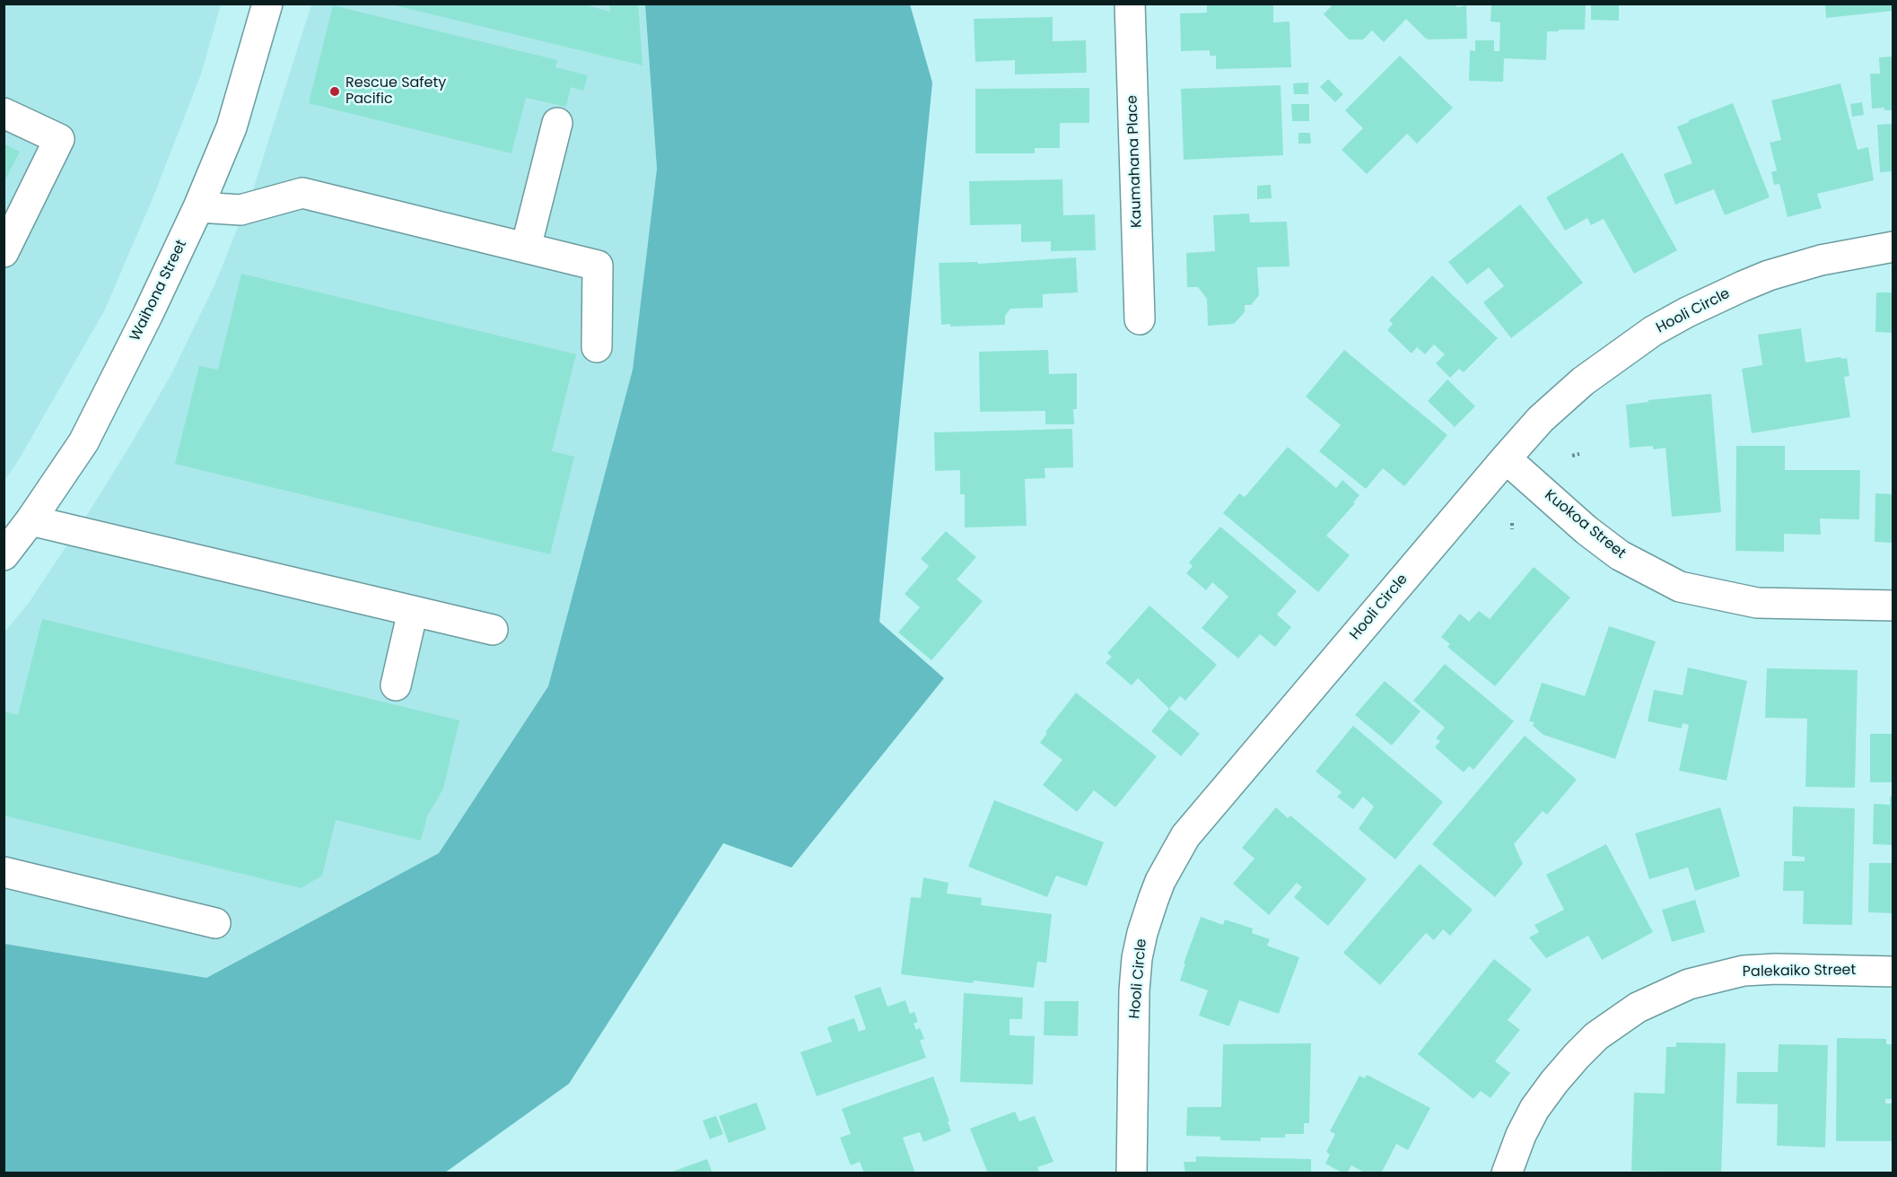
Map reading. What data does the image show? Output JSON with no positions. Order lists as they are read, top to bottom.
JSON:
{
  "streets": {
    "street": [
      "Kaumahana Place",
      "Waihona Street",
      "Hooli Circle",
      "Kuokoa Street",
      "Palekaiko Street"
    ]
  },
  "crossings": [
    ["Hooli Circle", "Kuokoa Street"]
  ],
  "places": ["Rescue Safety Pacific"]
}
